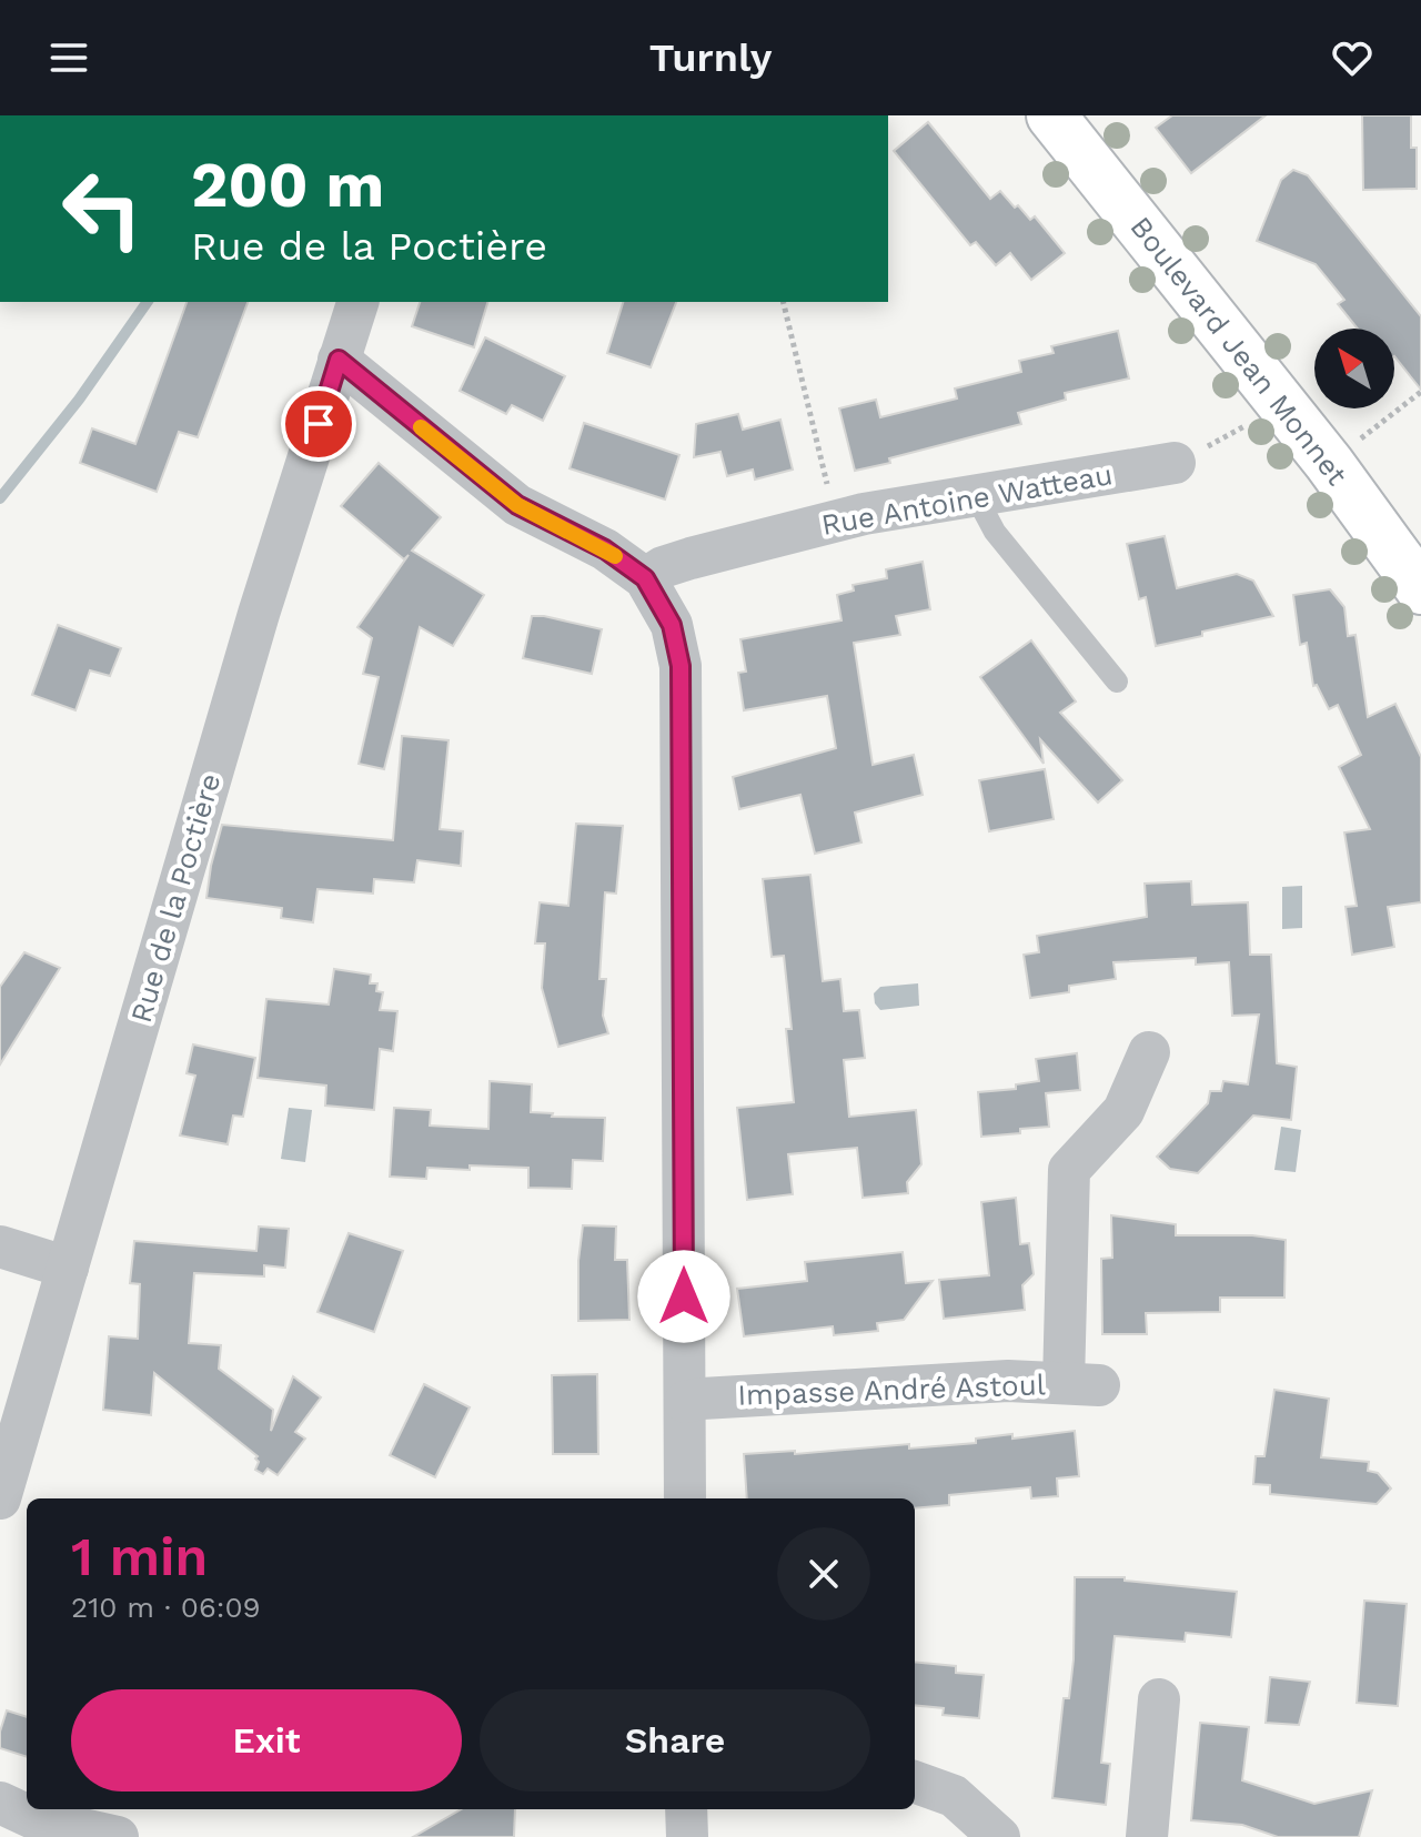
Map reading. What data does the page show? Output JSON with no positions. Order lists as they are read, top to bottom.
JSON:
{
  "streets": {
    "main road": ["Boulevard Jean Monnet"],
    "street": ["Rue Antoine Watteau", "Rue de la Poctière", "Impasse André Astoul"]
  },
  "north": "top left",
  "page": {
    "header": "Turnly",
    "turn": ["200 m", "Rue de la Poctière"],
    "heading": ["1 min", "210 m · 06:09"],
    "buttons": ["Exit", "Share"]
  }
}
